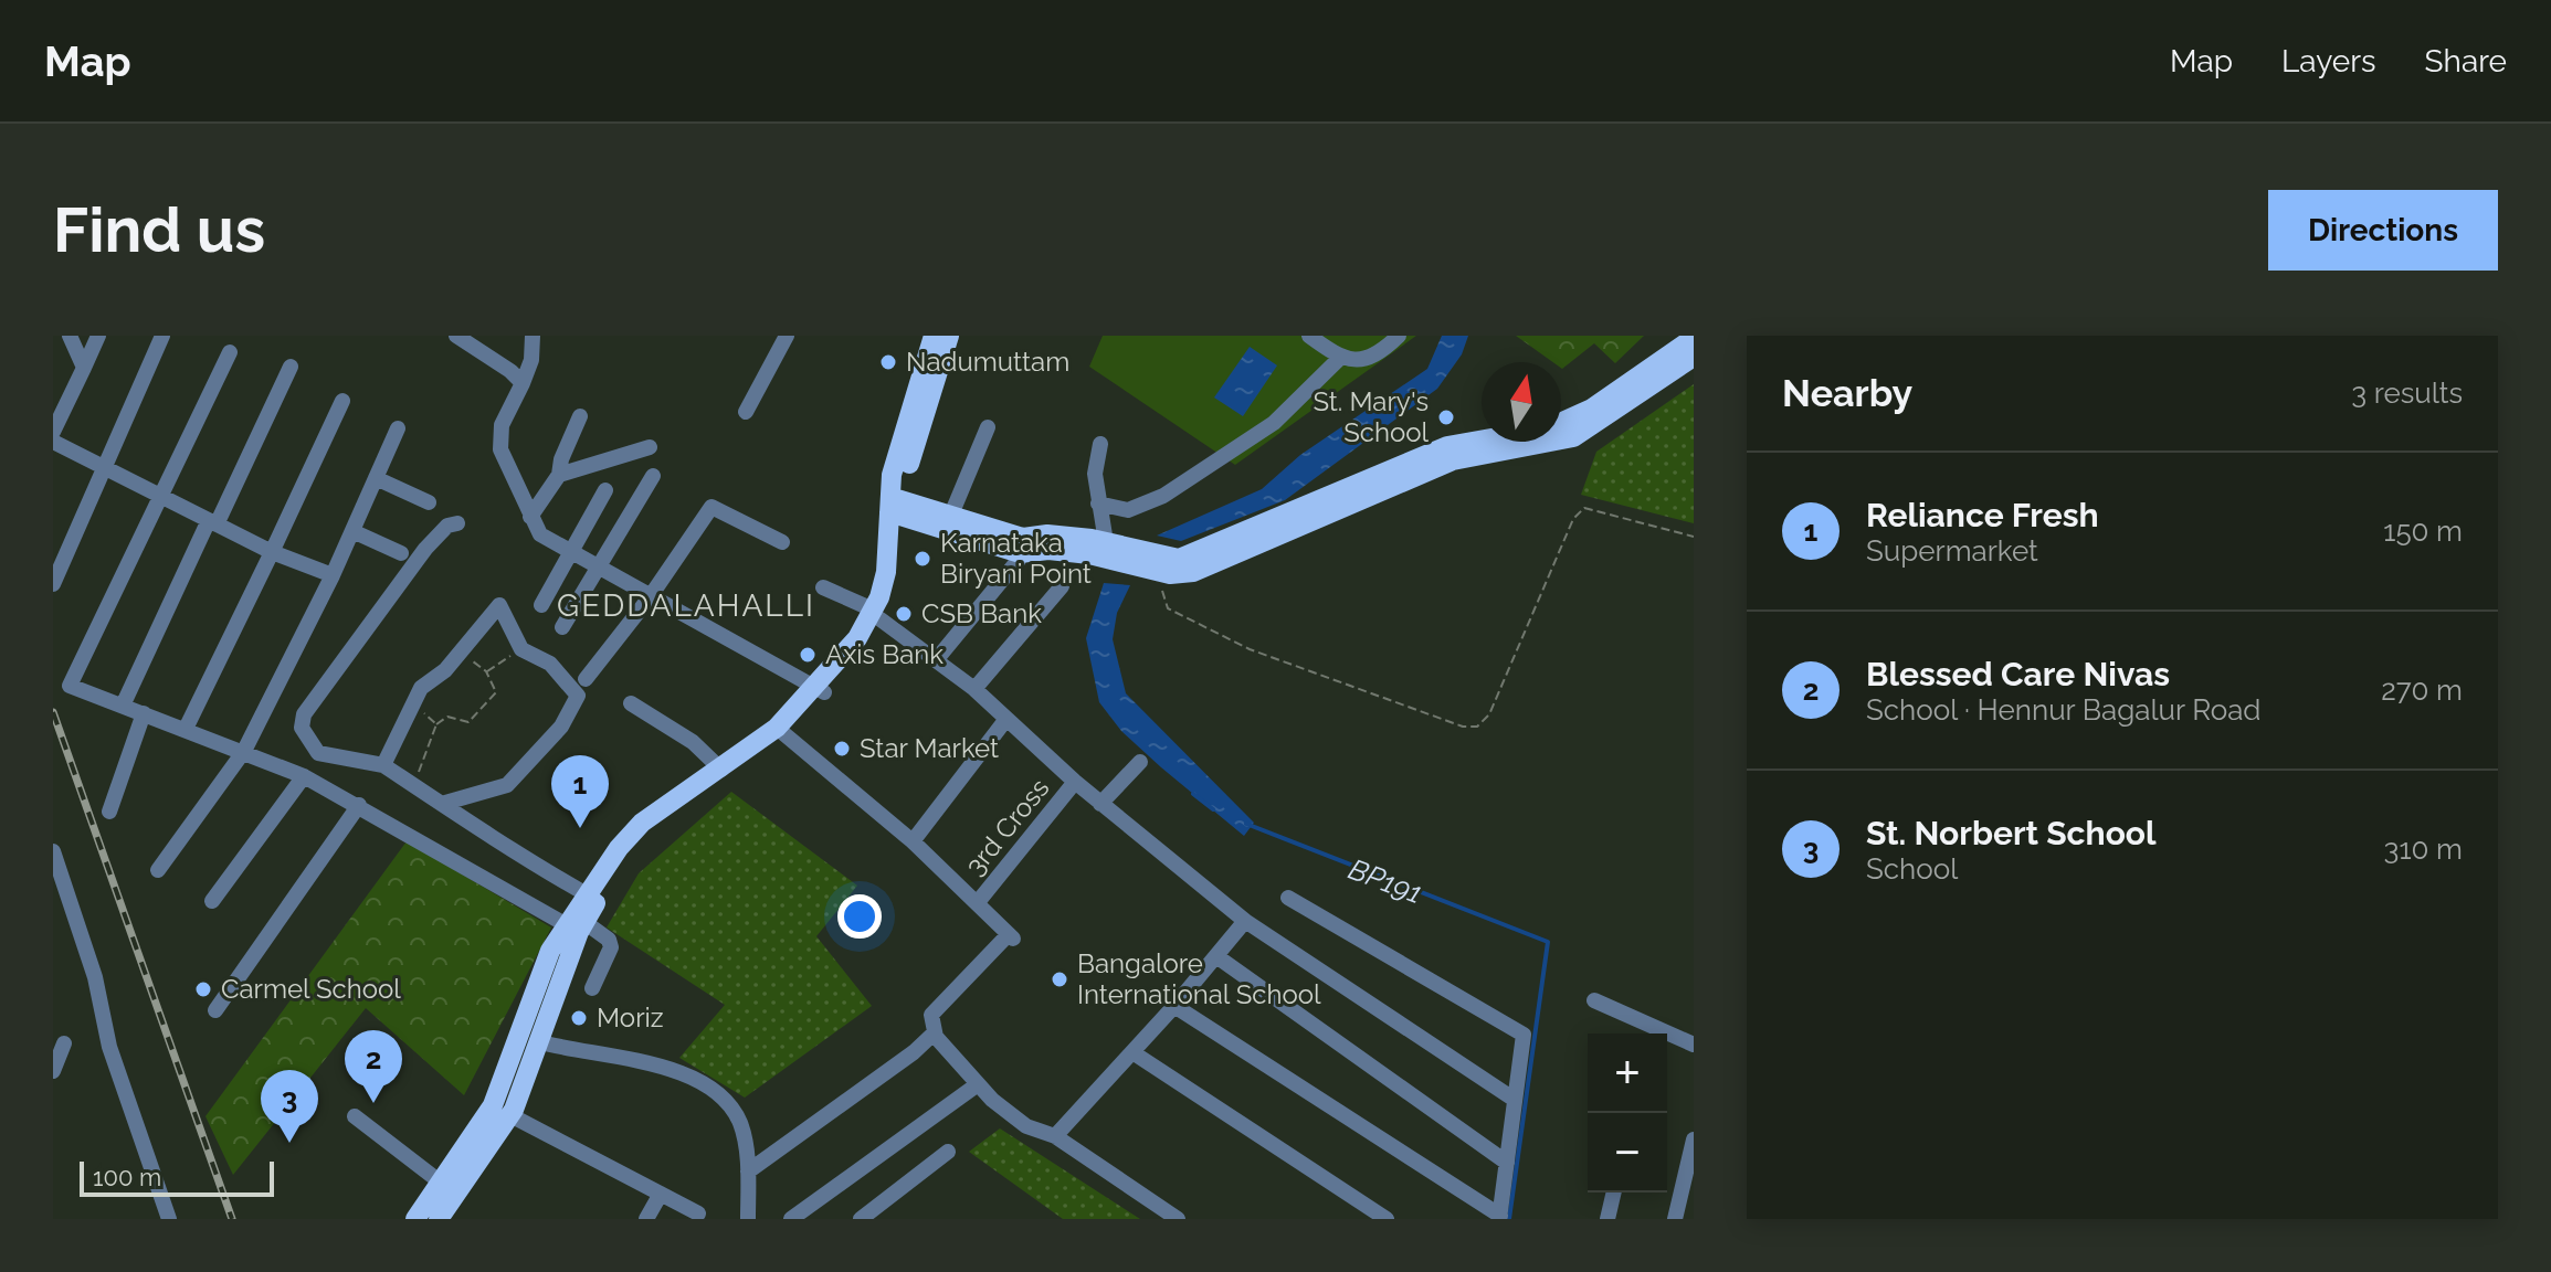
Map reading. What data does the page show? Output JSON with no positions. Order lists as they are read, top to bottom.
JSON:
{
  "streets": {
    "street": ["3rd Cross"]
  },
  "districts": ["GEDDALAHALLI"],
  "water": ["BP191"],
  "places": [
    "Nadumuttam",
    "St. Mary's School",
    "Karnataka Biryani Point",
    "CSB Bank",
    "Axis Bank",
    "Star Market",
    "Bangalore International School",
    "Carmel School",
    "Moriz"
  ],
  "scale_bar": "100 m",
  "north": "top",
  "page": {
    "header": "Map",
    "nav": ["Map", "Layers", "Share"],
    "buttons": "Directions",
    "title": "Find us",
    "heading": ["Nearby", "3 results"],
    "list": [
      {
        "mark": "1",
        "name": "Reliance Fresh",
        "note": "Supermarket",
        "value": "150 m"
      },
      {
        "mark": "2",
        "name": "Blessed Care Nivas",
        "note": "School · Hennur Bagalur Road",
        "value": "270 m"
      },
      {
        "mark": "3",
        "name": "St. Norbert School",
        "note": "School",
        "value": "310 m"
      }
    ],
    "pins": ["1", "2", "3"],
    "map_buttons": ["+", "−"],
    "scale": "100 m"
  }
}
